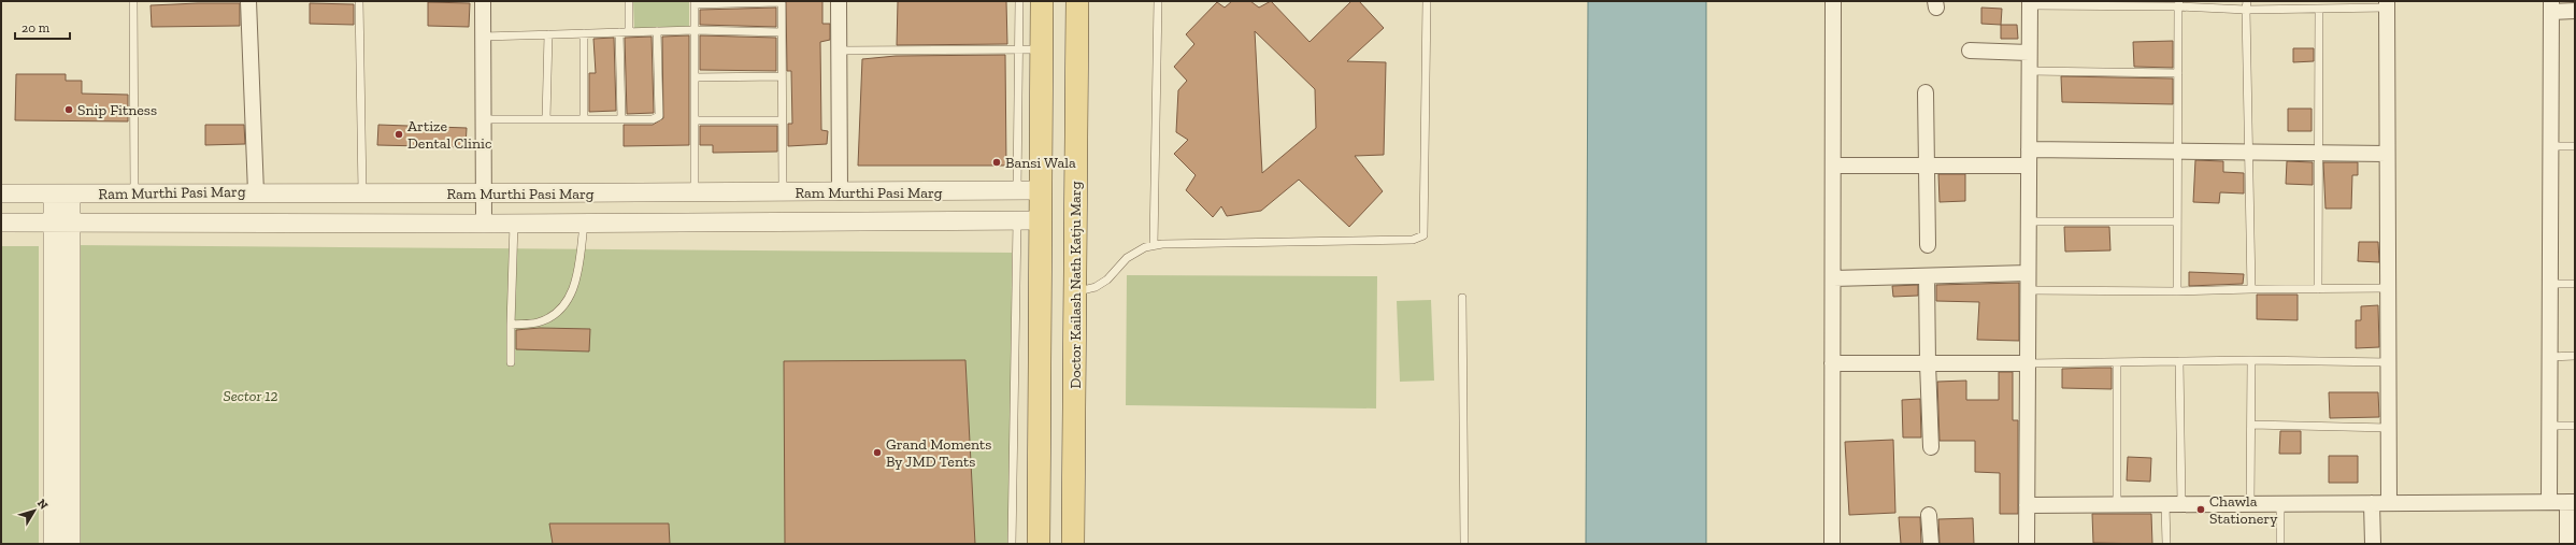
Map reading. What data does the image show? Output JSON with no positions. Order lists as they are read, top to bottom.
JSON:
{
  "streets": {
    "main road": ["Doctor Kailash Nath Katju Marg"],
    "street": ["Ram Murthi Pasi Marg"]
  },
  "parks": ["Sector 12"],
  "places": [
    "Snip Fitness",
    "Artize Dental Clinic",
    "Bansi Wala",
    "Grand Moments By JMD Tents",
    "Chawla Stationery"
  ],
  "scale_bar": "20 m",
  "north": "top right"
}
